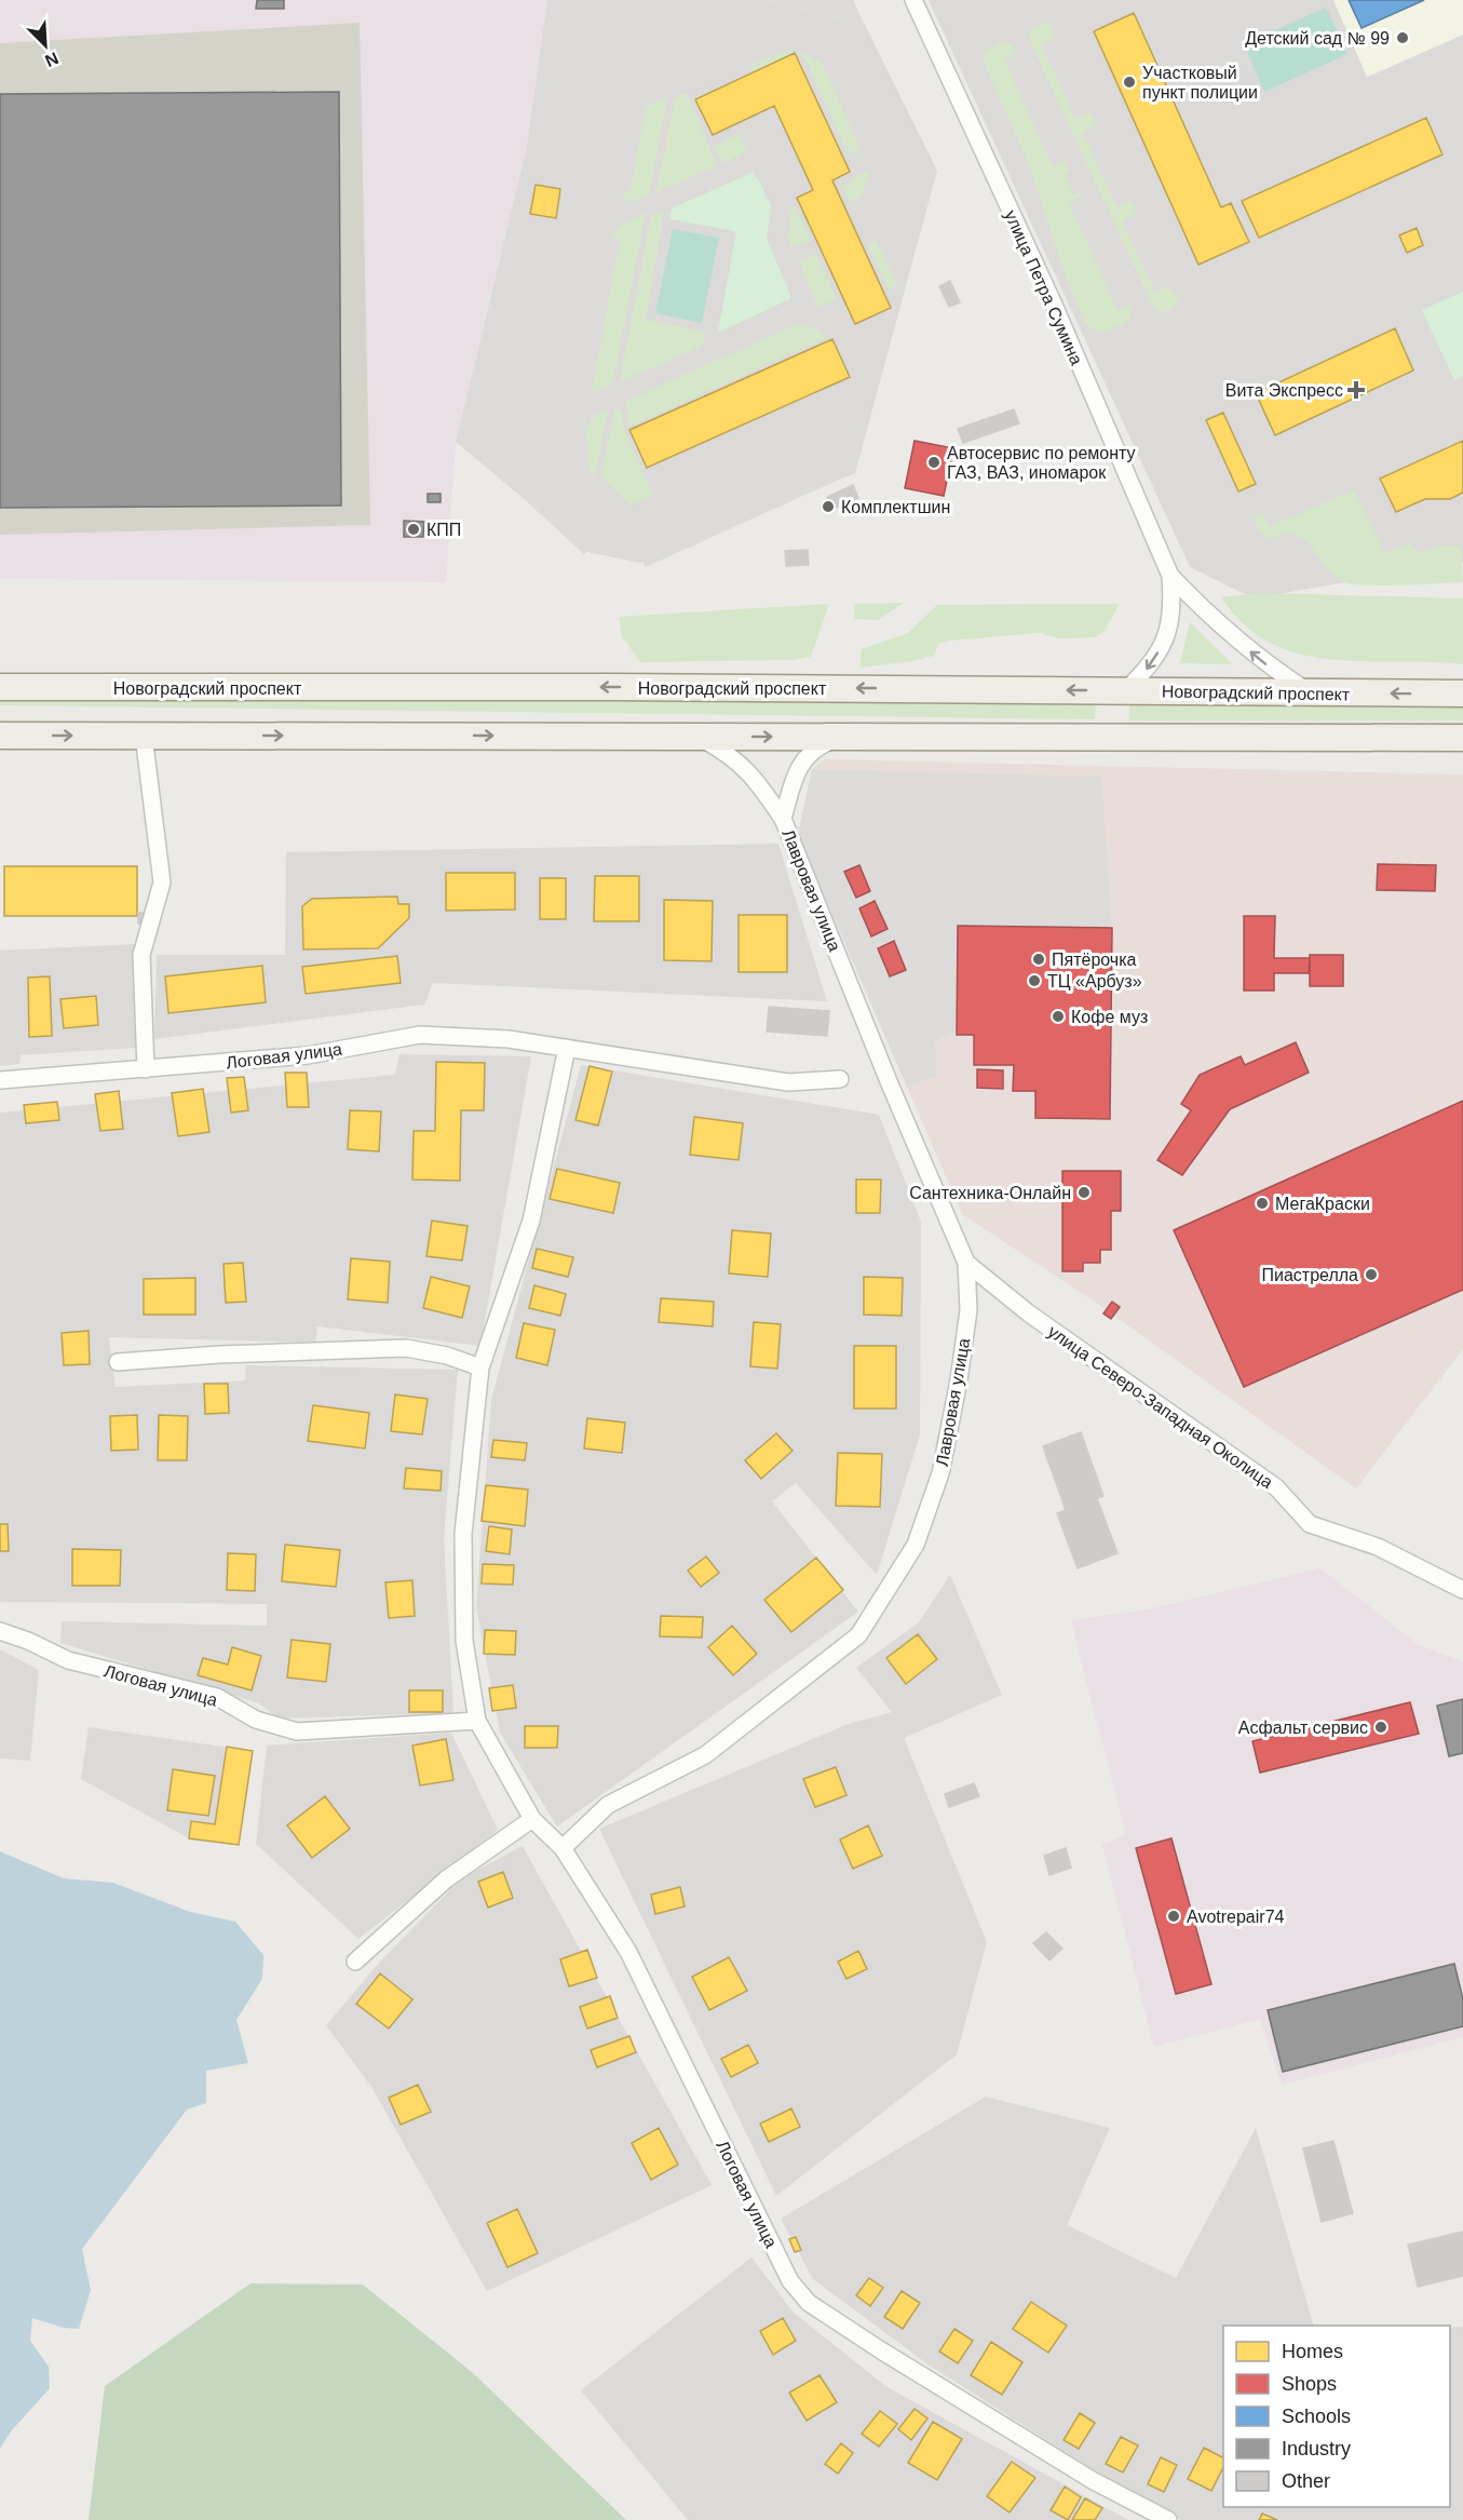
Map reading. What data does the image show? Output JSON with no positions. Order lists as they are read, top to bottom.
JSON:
{
  "streets": {
    "main road": ["Новоградский проспект"],
    "street": [
      "улица Петра Сумина",
      "Лавровая улица",
      "Логовая улица",
      "улица Северо-Западная Околица"
    ]
  },
  "crossings": [
    ["Лавровая улица", "Логовая улица"],
    ["Лавровая улица", "улица Северо-Западная Околица"]
  ],
  "places": {
    "other": [
      "Детский сад № 99",
      "Участковый пункт полиции",
      "Автосервис по ремонту ГАЗ, ВАЗ, иномарок",
      "Комплектшин",
      "КПП",
      "Пятёрочка",
      "ТЦ «Арбуз»",
      "Кофе муз",
      "Сантехника-Онлайн",
      "МегаКраски",
      "Пиастрелла",
      "Асфальт сервис",
      "Avotrepair74"
    ],
    "health": ["Вита Экспресс"]
  },
  "legend": [
    "Homes",
    "Shops",
    "Schools",
    "Industry",
    "Other"
  ],
  "north": "bottom right"
}
